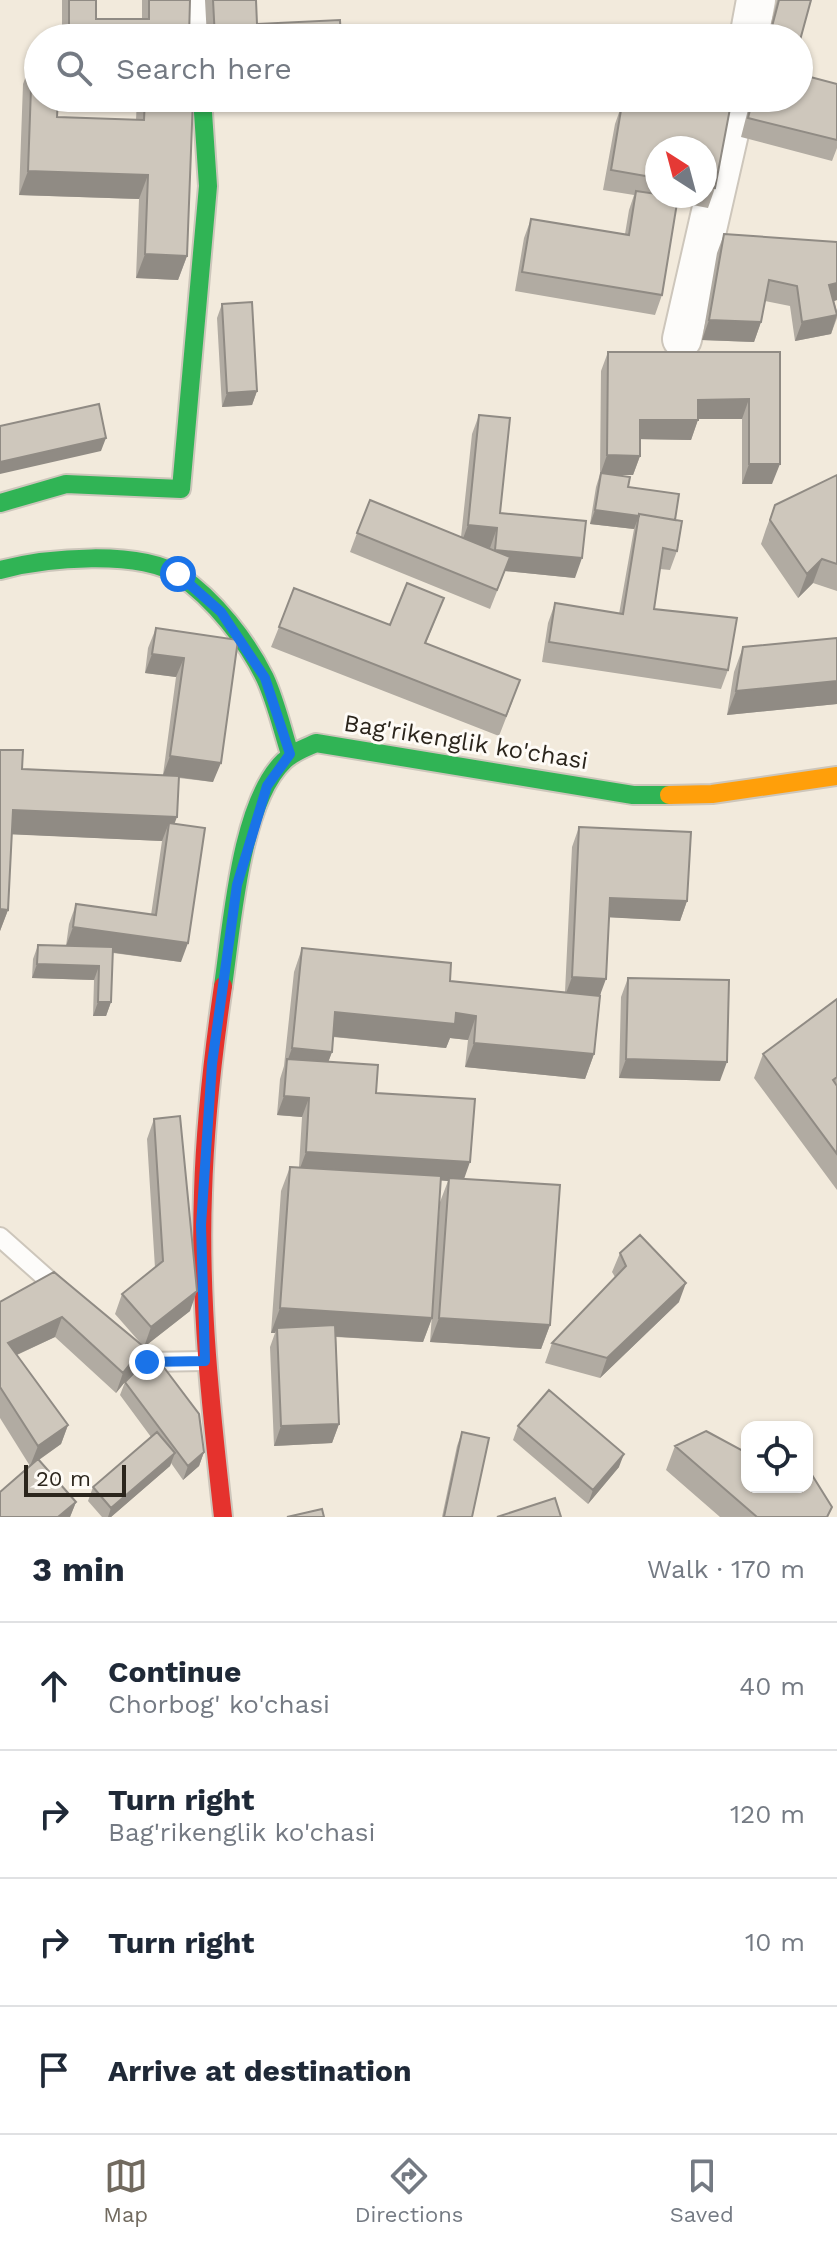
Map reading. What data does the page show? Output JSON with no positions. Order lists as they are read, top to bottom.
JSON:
{
  "streets": {
    "main road": ["Bag'rikenglik ko'chasi"]
  },
  "scale_bar": "20 m",
  "north": "top left",
  "page": {
    "search": "Search here",
    "scale": "20 m",
    "heading": ["3 min", "Walk · 170 m"],
    "list": [
      ["Continue", "Chorbog' ko'chasi", "40 m"],
      ["Turn right", "Bag'rikenglik ko'chasi", "120 m"],
      ["Turn right", "10 m"],
      "Arrive at destination"
    ],
    "nav": ["Map", "Directions", "Saved"]
  }
}
